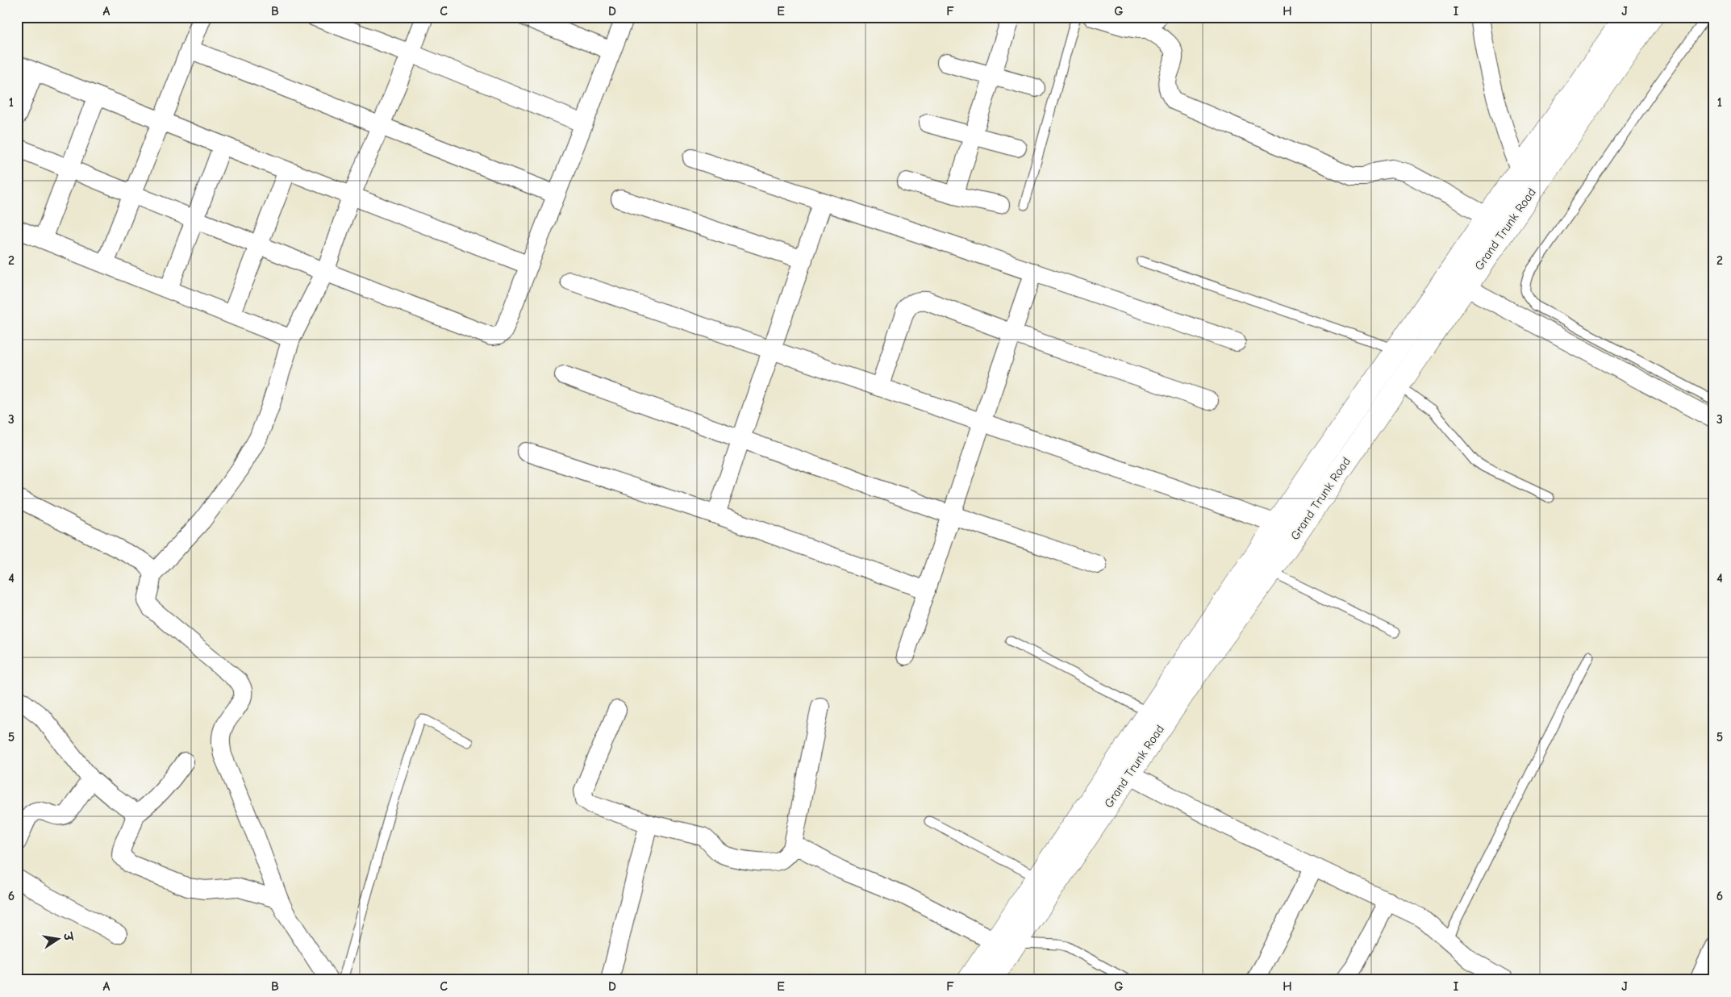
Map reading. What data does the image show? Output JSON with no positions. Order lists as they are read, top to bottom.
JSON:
{
  "streets": {
    "highway": ["Grand Trunk Road"]
  },
  "north": "right",
  "grid": {
    "columns": [
      "A",
      "B",
      "C",
      "D",
      "E",
      "F",
      "G",
      "H",
      "I",
      "J"
    ],
    "rows": [
      "1",
      "2",
      "3",
      "4",
      "5",
      "6"
    ]
  }
}
